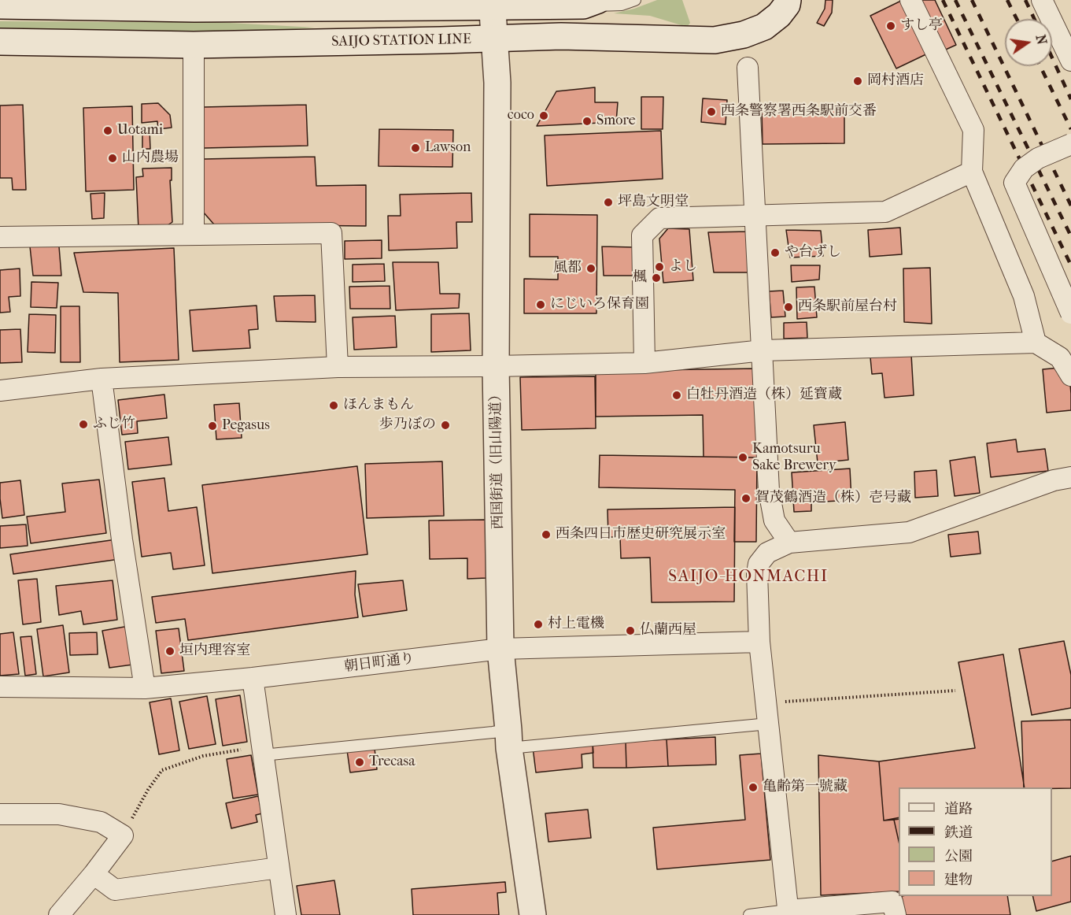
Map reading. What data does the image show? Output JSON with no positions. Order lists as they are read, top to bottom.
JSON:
{
  "streets": {
    "main road": ["SAIJO STATION LINE", "西国街道（旧山陽道）"],
    "street": ["朝日町通り"]
  },
  "crossings": [
    ["SAIJO STATION LINE", "西国街道（旧山陽道）"],
    ["西国街道（旧山陽道）", "朝日町通り"]
  ],
  "districts": ["SAIJO-HONMACHI"],
  "places": [
    "すし亭",
    "岡村酒店",
    "西条警察署西条駅前交番",
    "coco",
    "Smore",
    "Uotami",
    "Lawson",
    "山内農場",
    "坪島文明堂",
    "や台ずし",
    "よし",
    "風都",
    "楓",
    "にじいろ保育園",
    "西条駅前屋台村",
    "白牡丹酒造（株）延寳蔵",
    "ほんまもん",
    "ふじ竹",
    "歩乃ぼの",
    "Pegasus",
    "Kamotsuru Sake Brewery",
    "賀茂鶴酒造（株）壱号藏",
    "西条四日市歴史研究展示室",
    "村上電機",
    "仏蘭西屋",
    "垣内理容室",
    "Trecasa",
    "亀齢第一號藏"
  ],
  "legend": [
    "道路",
    "鉄道",
    "公園",
    "建物"
  ],
  "north": "right"
}
